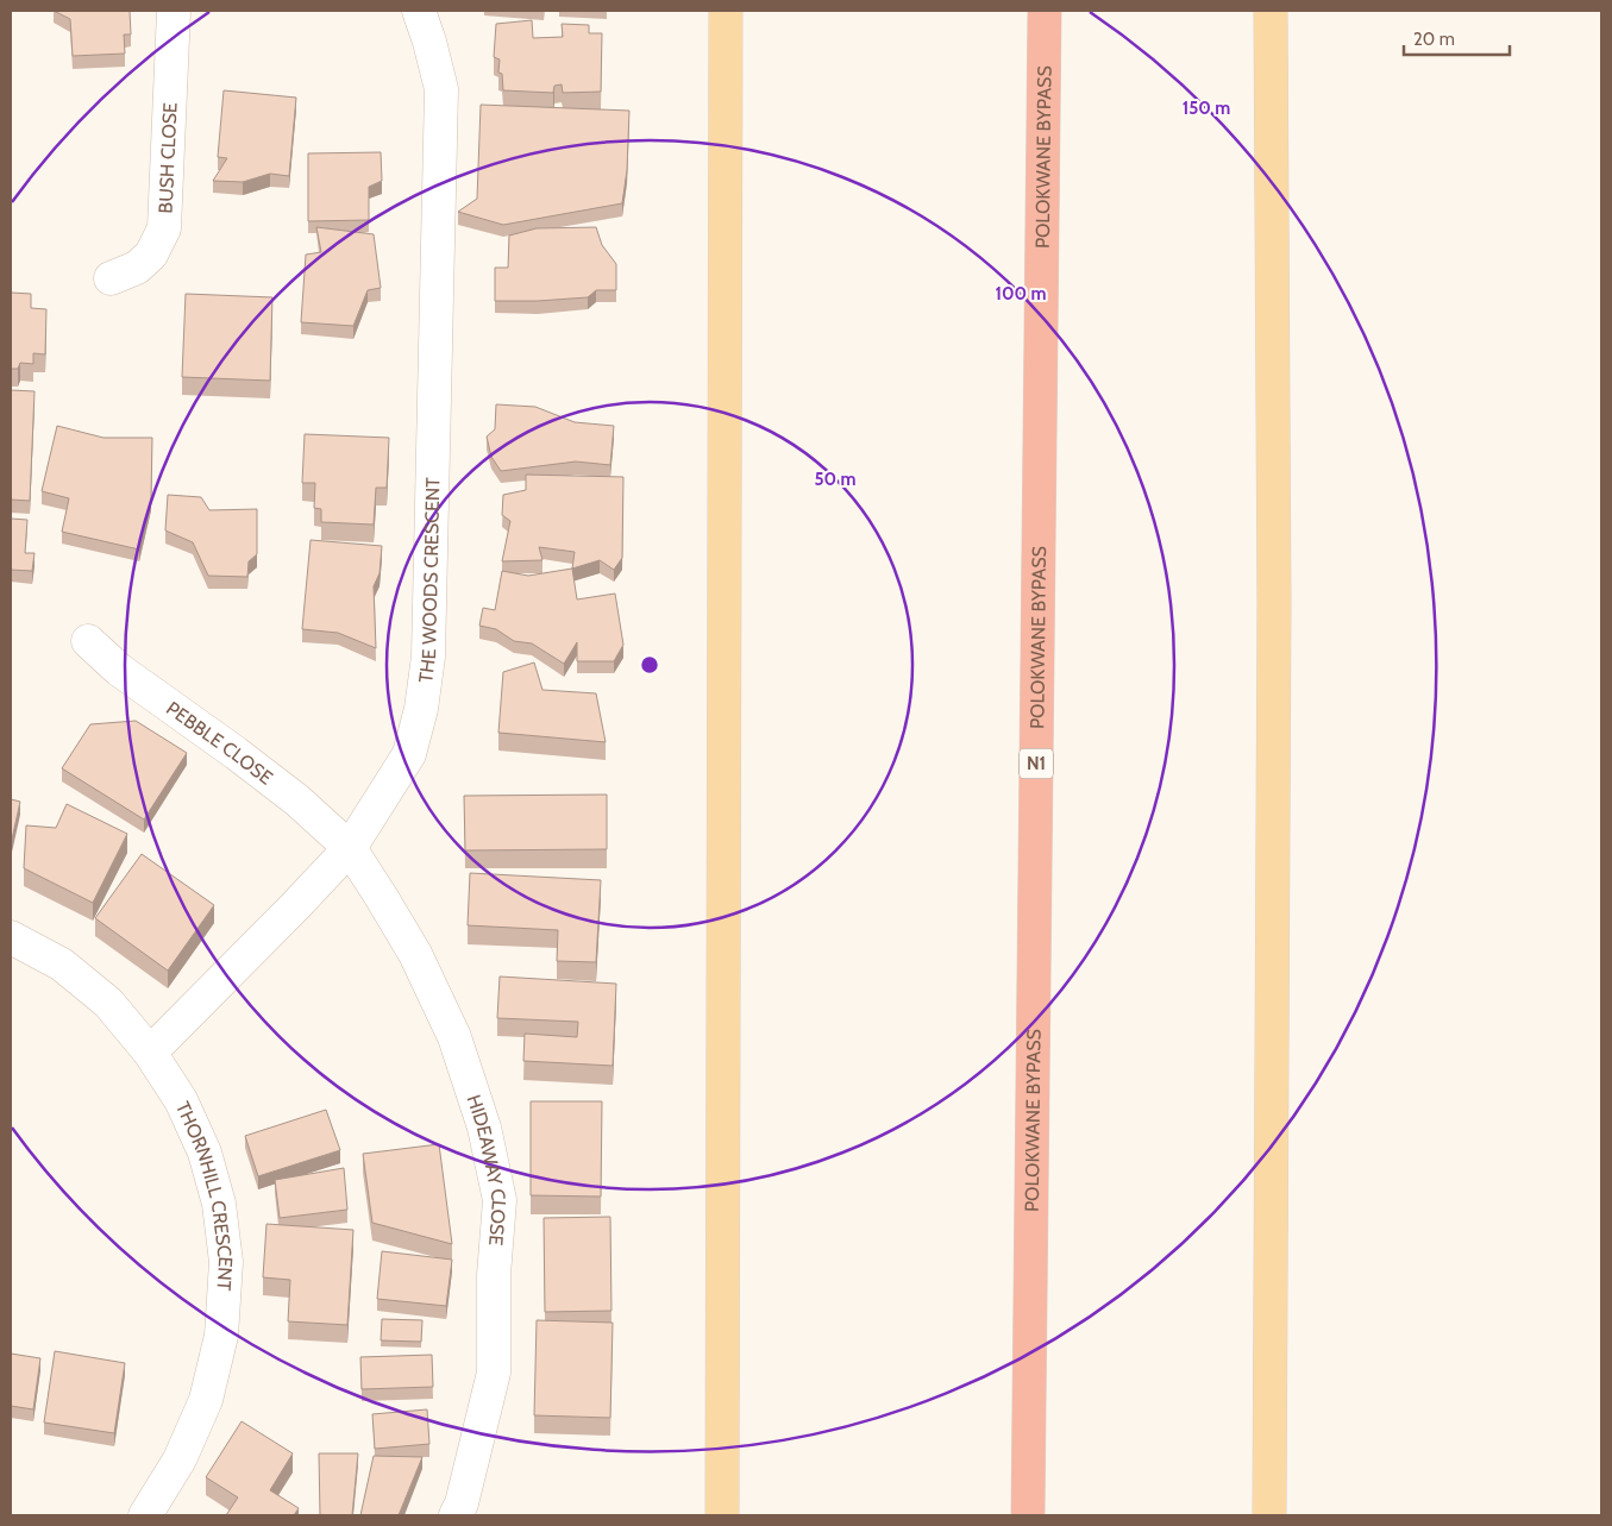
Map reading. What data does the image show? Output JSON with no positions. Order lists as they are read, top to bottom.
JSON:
{
  "streets": {
    "highway": ["POLOKWANE BYPASS", "N1"],
    "street": [
      "BUSH CLOSE",
      "THE WOODS CRESCENT",
      "PEBBLE CLOSE",
      "HIDEAWAY CLOSE",
      "THORNHILL CRESCENT"
    ]
  },
  "crossings": [
    ["THE WOODS CRESCENT", "PEBBLE CLOSE"],
    ["THE WOODS CRESCENT", "HIDEAWAY CLOSE"],
    ["THE WOODS CRESCENT", "THORNHILL CRESCENT"],
    ["PEBBLE CLOSE", "HIDEAWAY CLOSE"]
  ],
  "scale_bar": "20 m",
  "rings": ["150 m", "100 m", "50 m"]
}
